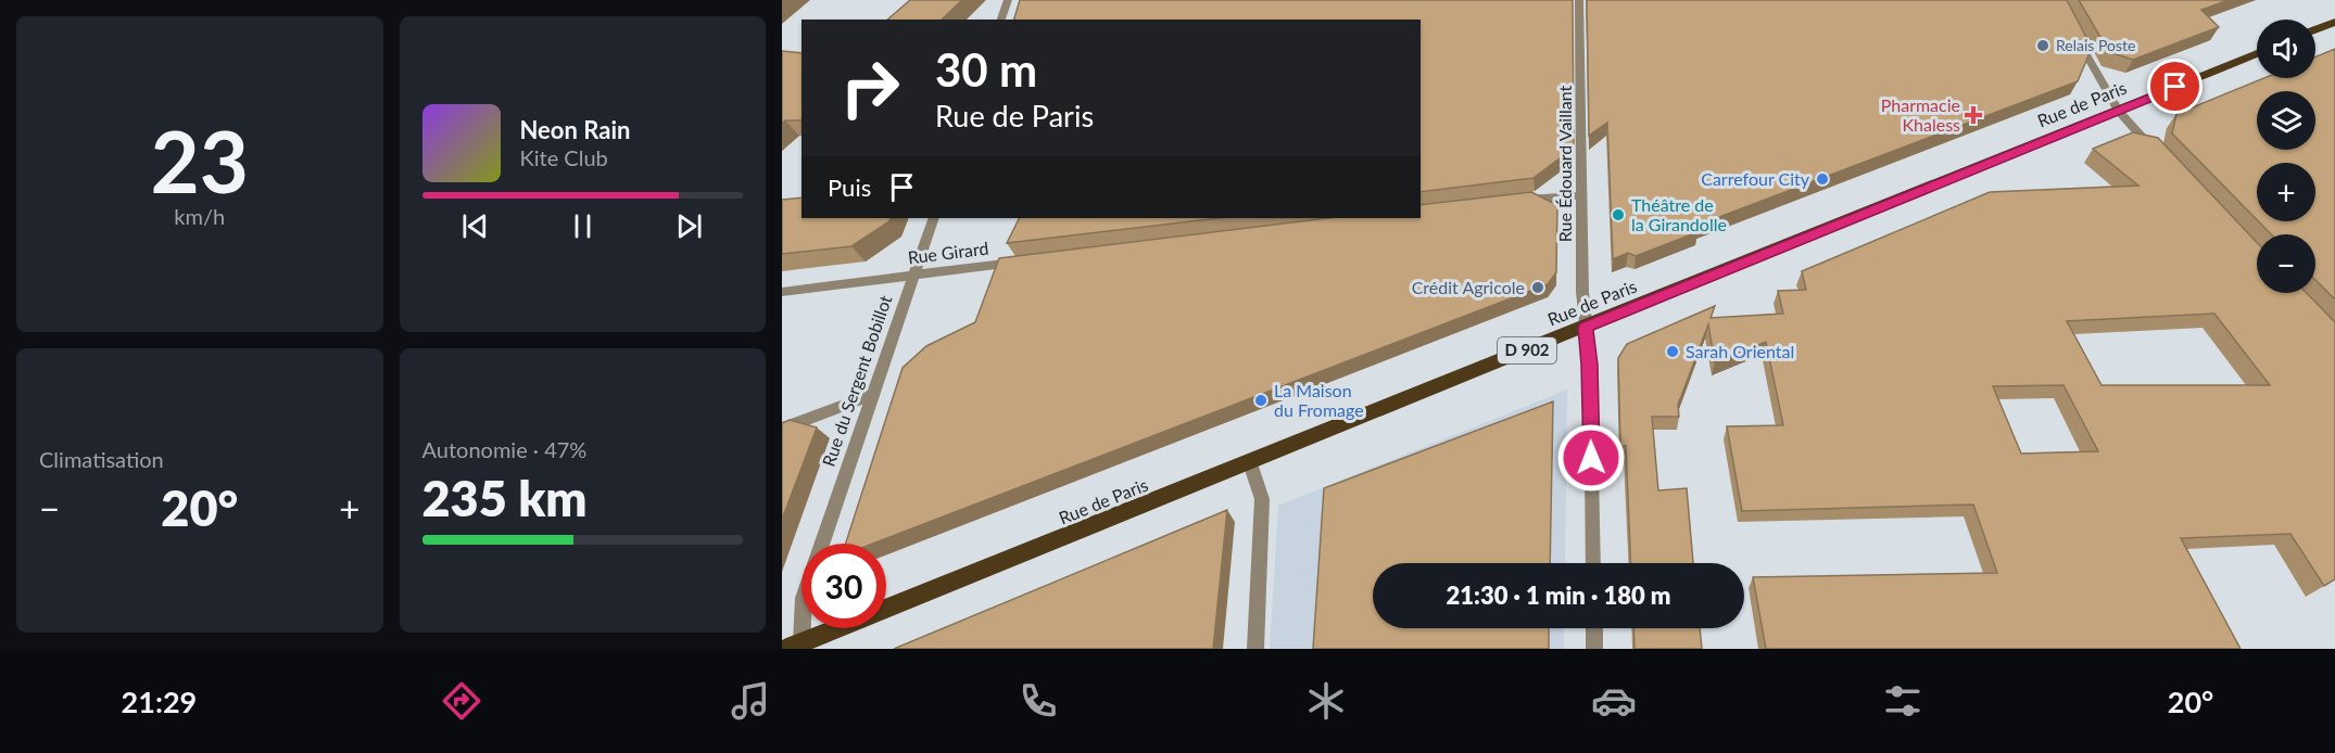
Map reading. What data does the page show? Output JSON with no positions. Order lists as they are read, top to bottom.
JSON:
{
  "streets": {
    "main road": ["Rue de Paris", "D 902"],
    "street": ["Rue Édouard Vaillant", "Rue Girard", "Rue du Sergent Bobillot"]
  },
  "crossings": [
    ["Rue de Paris", "Rue Édouard Vaillant"],
    ["Rue de Paris", "Rue du Sergent Bobillot"],
    ["Rue Girard", "Rue du Sergent Bobillot"]
  ],
  "places": {
    "other": [
      "Relais Poste",
      "Carrefour City",
      "Théâtre de la Girandolle",
      "Crédit Agricole",
      "Sarah Oriental",
      "La Maison du Fromage"
    ],
    "health": ["Pharmacie Khaless"]
  },
  "page": {
    "tile": [
      ["23", "km/h"],
      "Climatisation",
      ["Autonomie · 47%", "235 km"]
    ],
    "map_buttons": ["+", "−"],
    "turn": ["30 m", "Rue de Paris"],
    "song": ["Neon Rain", "Kite Club"],
    "then": "Puis",
    "heat": ["−", "20°", "+"],
    "limit": "30",
    "trip": "21:30 · 1 min · 180 m",
    "tabs": ["21:29", "20°"]
  }
}
